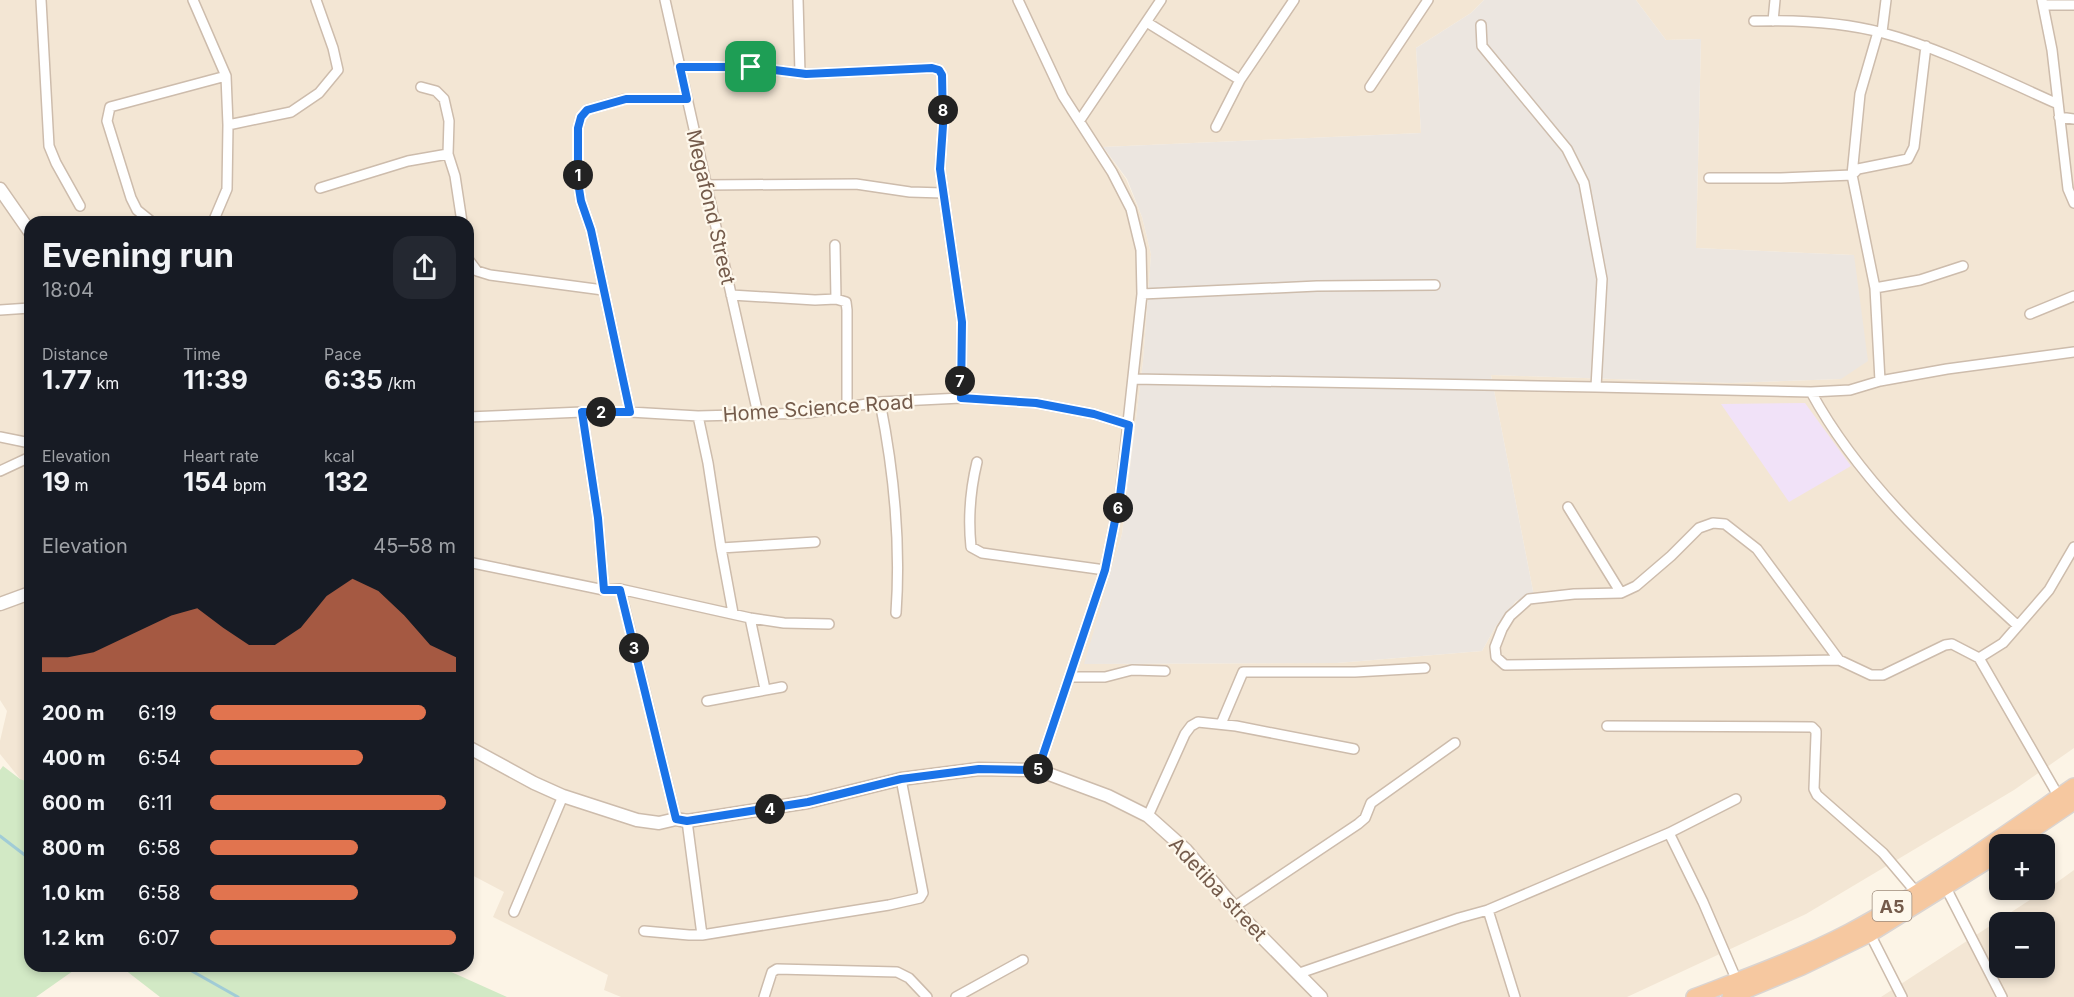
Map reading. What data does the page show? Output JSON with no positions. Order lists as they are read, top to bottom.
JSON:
{
  "streets": {
    "highway": ["A5"],
    "street": ["Megafond Street", "Home Science Road", "Adetiba street"]
  },
  "crossings": [
    ["Megafond Street", "Home Science Road"]
  ],
  "page": {
    "pins": [
      "8",
      "1",
      "7",
      "2",
      "6",
      "3",
      "5",
      "4"
    ],
    "heading": ["Evening run", "18:04"],
    "stats": [
      ["Distance", "1.77 km"],
      ["Time", "11:39"],
      ["Pace", "6:35 /km"],
      ["Elevation", "19 m"],
      ["Heart rate", "154 bpm"],
      ["kcal", "132"]
    ],
    "chart": ["Elevation", "45–58 m"],
    "list": [
      {
        "name": "200 m",
        "note": "6:19"
      },
      {
        "name": "400 m",
        "note": "6:54"
      },
      {
        "name": "600 m",
        "note": "6:11"
      },
      {
        "name": "800 m",
        "note": "6:58"
      },
      {
        "name": "1.0 km",
        "note": "6:58"
      },
      {
        "name": "1.2 km",
        "note": "6:07"
      }
    ],
    "map_buttons": ["+", "−"]
  }
}
